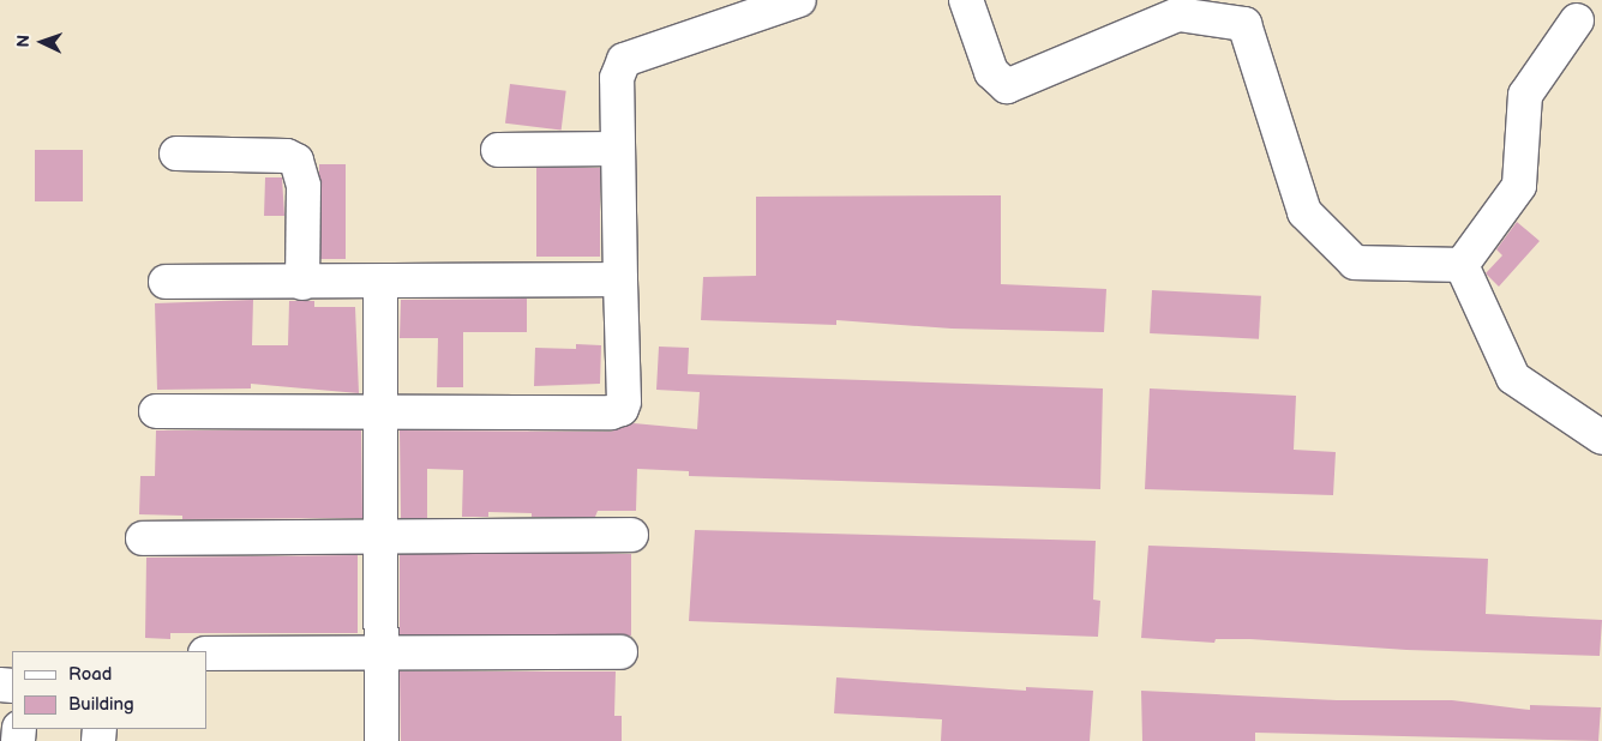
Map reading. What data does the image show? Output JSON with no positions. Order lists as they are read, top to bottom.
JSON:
{
  "legend": ["Road", "Building"],
  "north": "left"
}
